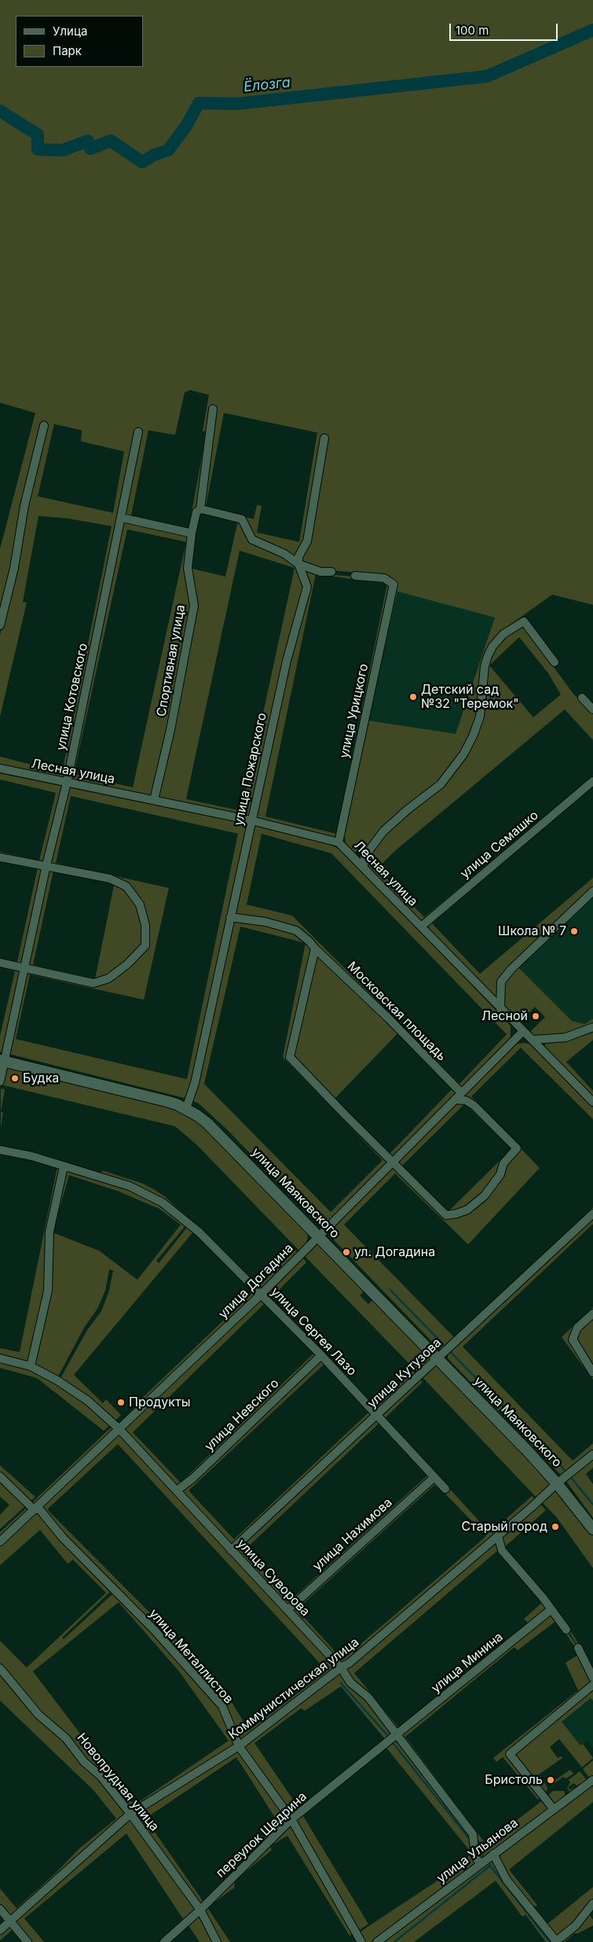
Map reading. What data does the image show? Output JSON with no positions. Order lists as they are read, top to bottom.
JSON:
{
  "streets": {
    "main road": ["улица Маяковского"],
    "street": [
      "Спортивная улица",
      "улица Котовского",
      "улица Урицкого",
      "улица Пожарского",
      "Лесная улица",
      "улица Семашко",
      "Московская площадь",
      "улица Догадина",
      "улица Сергея Лазо",
      "улица Кутузова",
      "улица Невского",
      "улица Нахимова",
      "улица Суворова",
      "улица Металлистов",
      "улица Минина",
      "Коммунистическая улица",
      "Новопрудная улица",
      "переулок Щедрина",
      "улица Ульянова"
    ]
  },
  "crossings": [
    ["Спортивная улица", "Лесная улица"],
    ["улица Котовского", "Лесная улица"],
    ["улица Котовского", "улица Маяковского"],
    ["улица Урицкого", "Лесная улица"],
    ["улица Пожарского", "Лесная улица"],
    ["улица Пожарского", "Московская площадь"],
    ["улица Пожарского", "улица Маяковского"],
    ["Лесная улица", "улица Семашко"],
    ["Лесная улица", "улица Догадина"],
    ["Московская площадь", "улица Догадина"],
    ["улица Маяковского", "улица Догадина"],
    ["улица Маяковского", "улица Кутузова"],
    ["улица Маяковского", "Коммунистическая улица"],
    ["улица Догадина", "улица Сергея Лазо"],
    ["улица Догадина", "улица Суворова"],
    ["улица Догадина", "улица Металлистов"],
    ["улица Сергея Лазо", "улица Кутузова"],
    ["улица Сергея Лазо", "улица Невского"],
    ["улица Сергея Лазо", "улица Нахимова"],
    ["улица Кутузова", "улица Суворова"],
    ["улица Невского", "улица Суворова"],
    ["улица Нахимова", "улица Суворова"],
    ["улица Суворова", "улица Минина"],
    ["улица Суворова", "Коммунистическая улица"],
    ["улица Суворова", "переулок Щедрина"],
    ["улица Суворова", "улица Ульянова"],
    ["улица Металлистов", "Коммунистическая улица"],
    ["улица Металлистов", "переулок Щедрина"],
    ["улица Минина", "переулок Щедрина"],
    ["Коммунистическая улица", "Новопрудная улица"],
    ["Новопрудная улица", "переулок Щедрина"]
  ],
  "water": ["Ёлозга"],
  "places": [
    "Детский сад №32 \"Теремок\"",
    "Школа № 7",
    "Лесной",
    "Будка",
    "ул. Догадина",
    "Продукты",
    "Старый город",
    "Бристоль"
  ],
  "legend": ["Улица", "Парк"],
  "scale_bar": "100 m"
}
